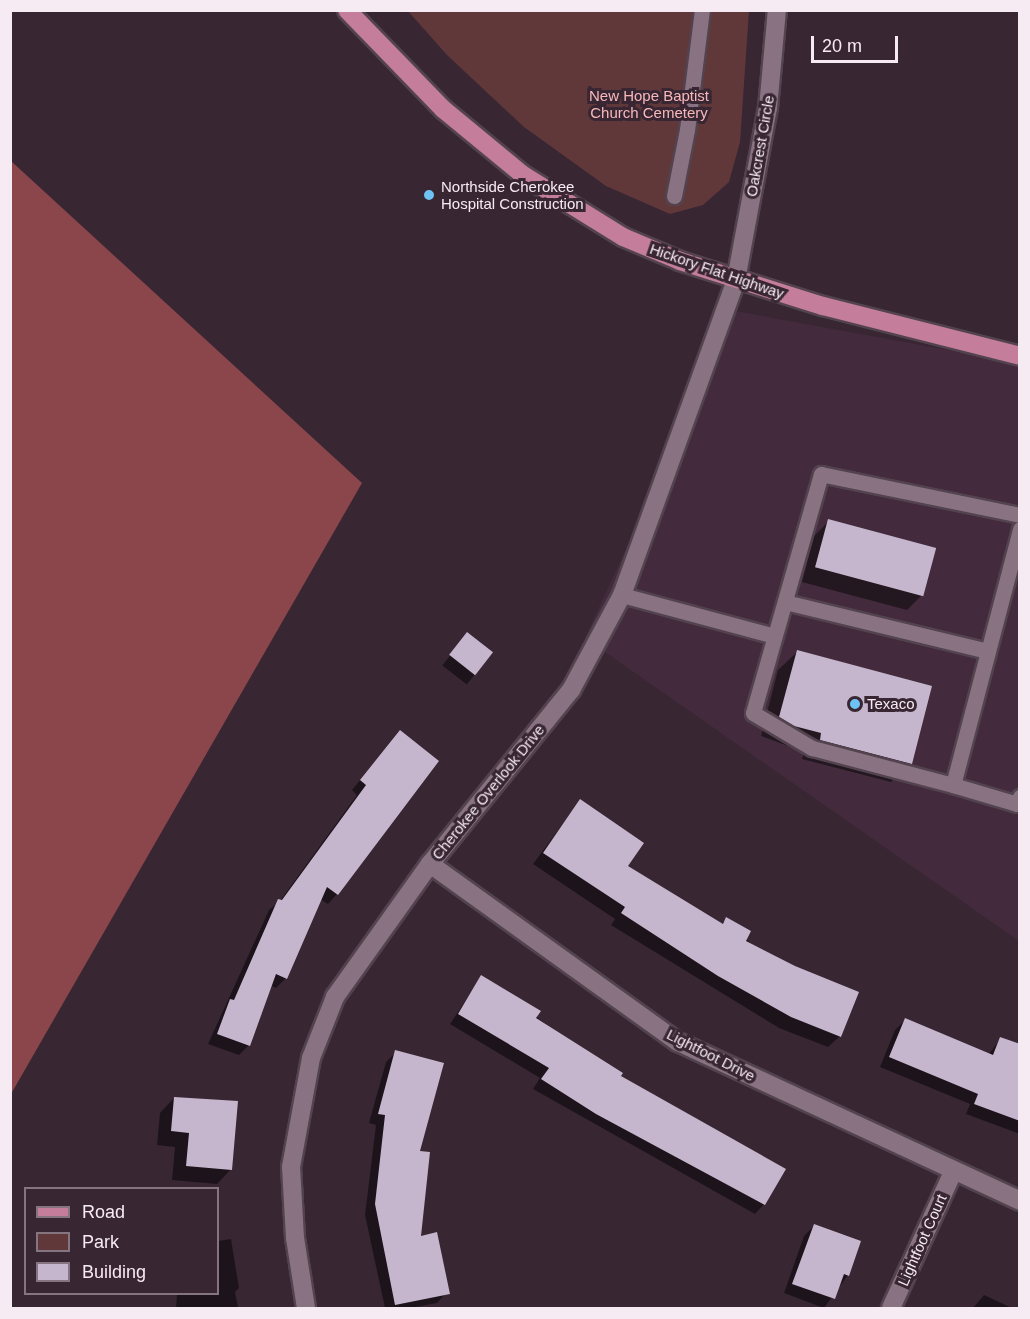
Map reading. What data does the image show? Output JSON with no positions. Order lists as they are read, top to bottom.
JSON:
{
  "streets": {
    "main road": ["Hickory Flat Highway"],
    "street": [
      "Oakcrest Circle",
      "Cherokee Overlook Drive",
      "Lightfoot Drive",
      "Lightfoot Court"
    ]
  },
  "crossings": [
    ["Oakcrest Circle", "Hickory Flat Highway"],
    ["Oakcrest Circle", "Cherokee Overlook Drive"],
    ["Hickory Flat Highway", "Cherokee Overlook Drive"],
    ["Cherokee Overlook Drive", "Lightfoot Drive"],
    ["Lightfoot Drive", "Lightfoot Court"]
  ],
  "parks": ["New Hope Baptist Church Cemetery"],
  "places": ["Northside Cherokee Hospital Construction", "Texaco"],
  "legend": ["Road", "Park", "Building"],
  "scale_bar": "20 m"
}
